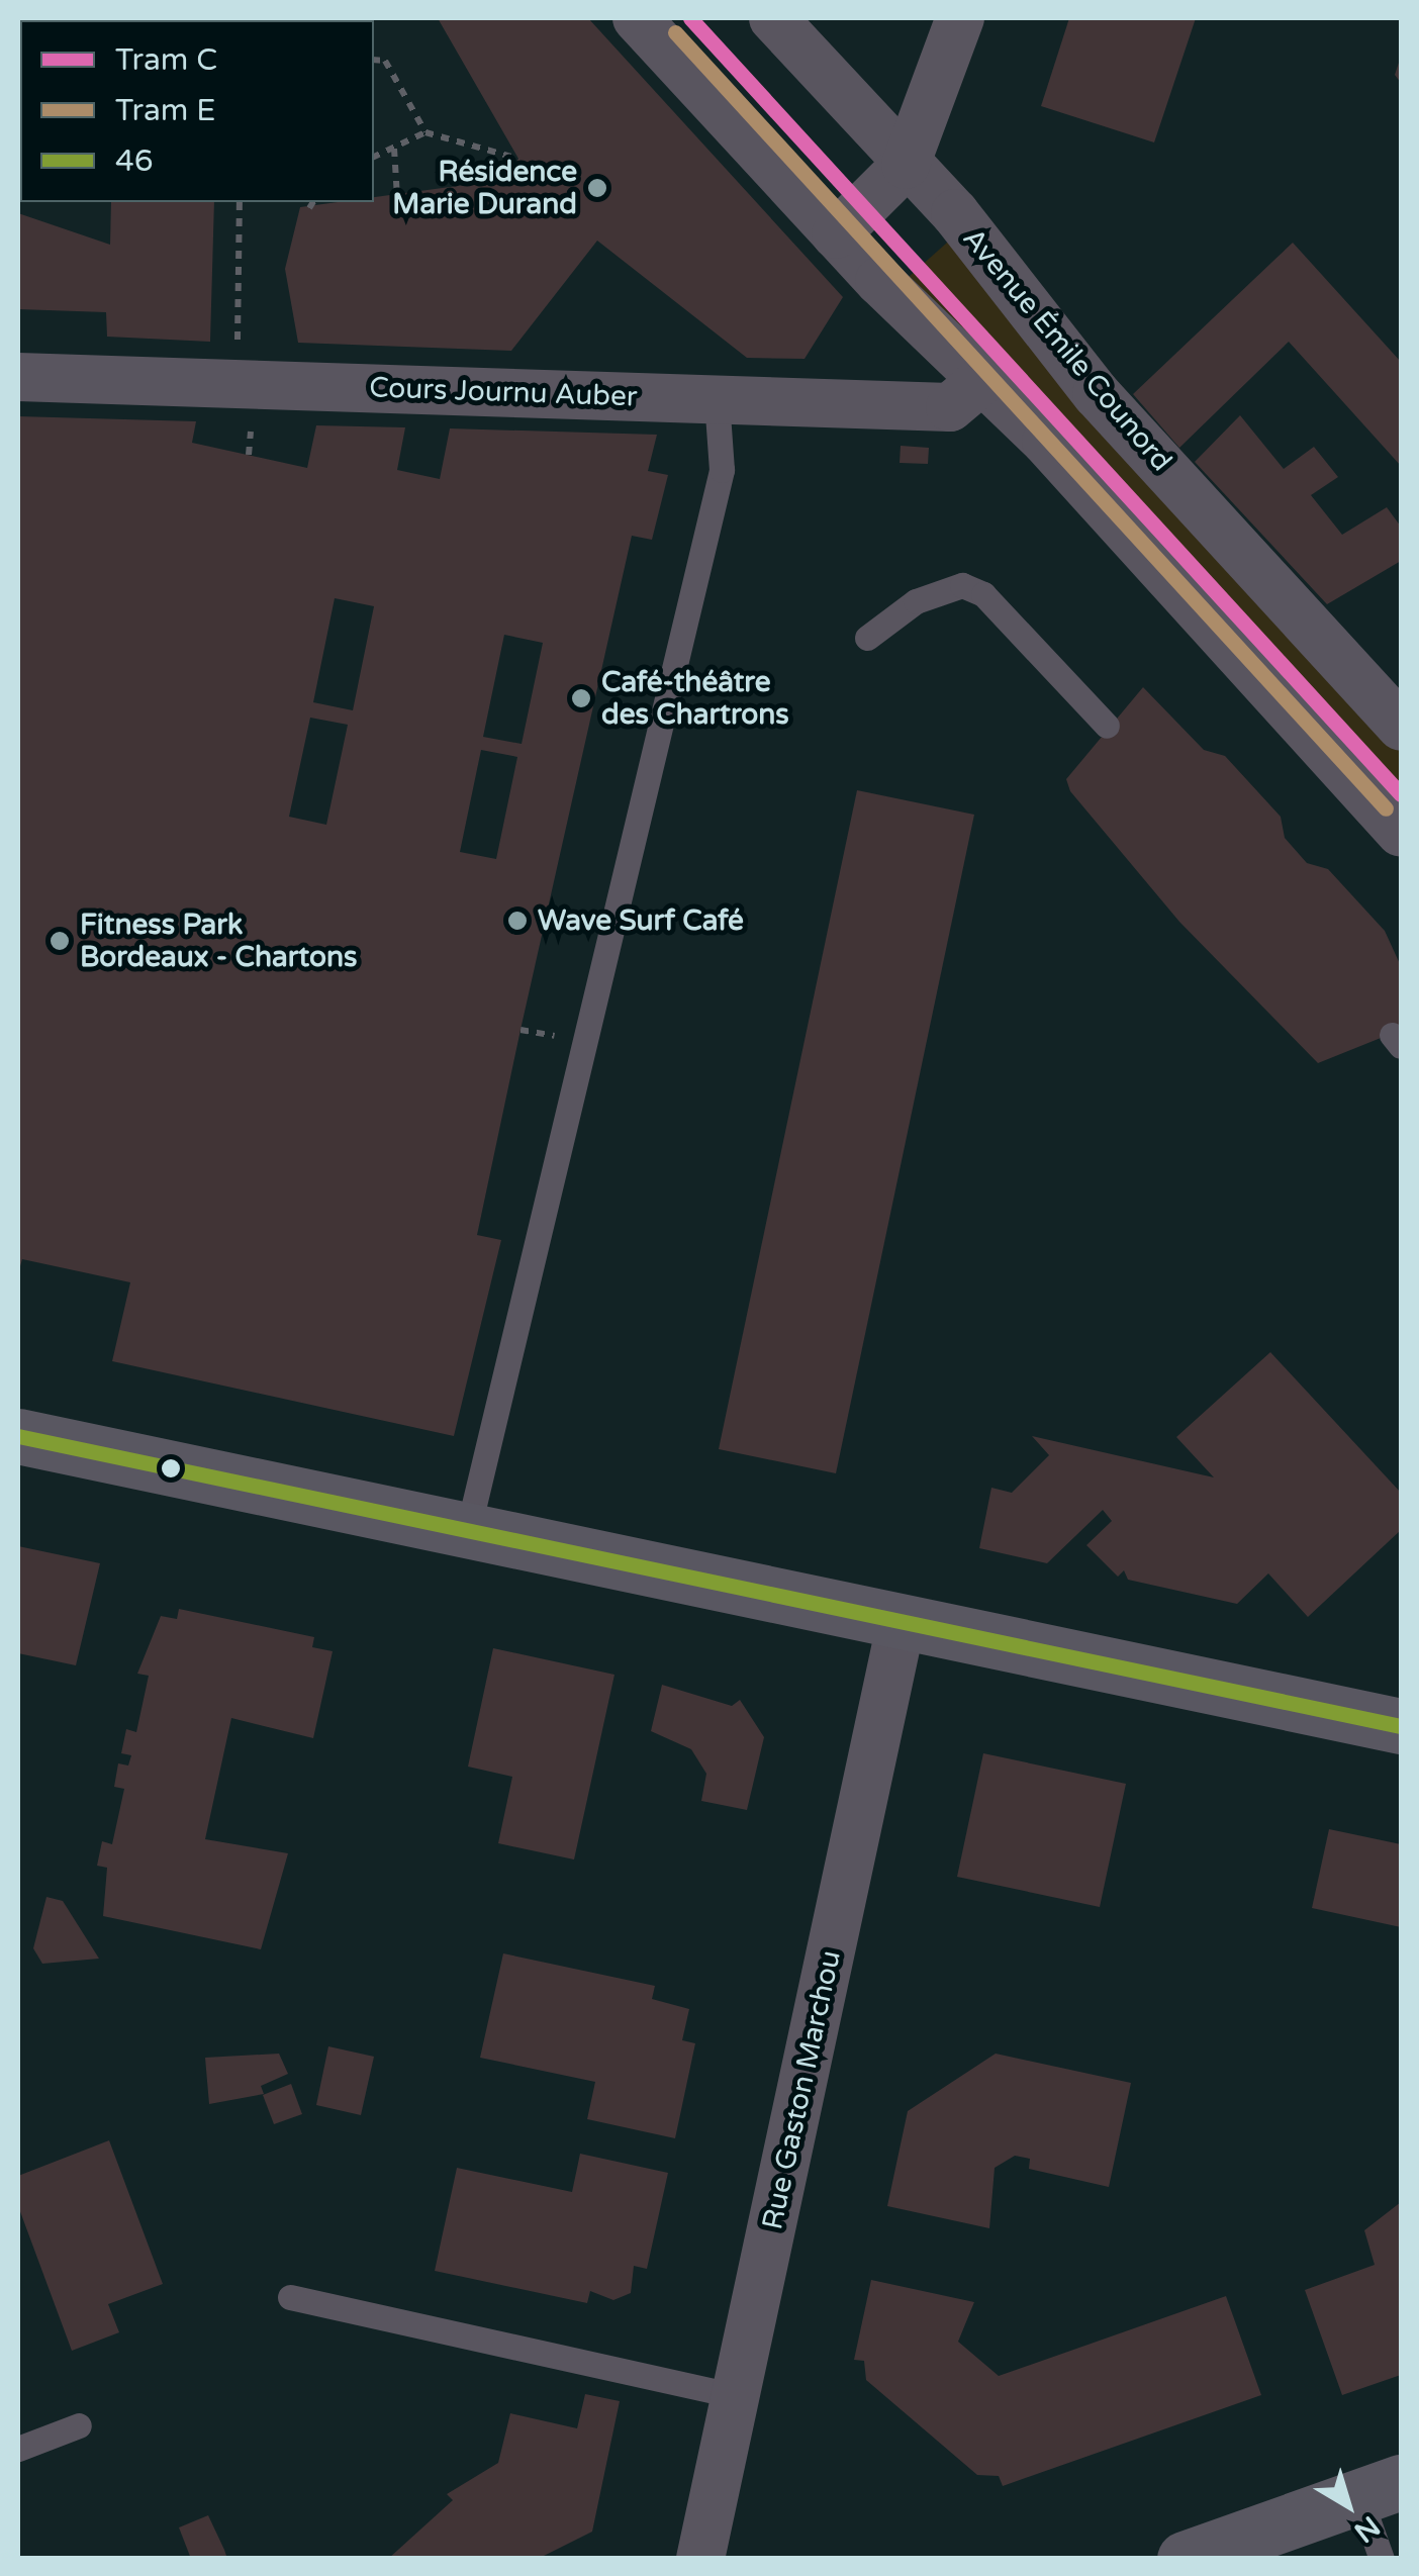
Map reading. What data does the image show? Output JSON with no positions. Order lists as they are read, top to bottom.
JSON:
{
  "streets": {
    "street": ["Avenue Émile Counord", "Cours Journu Auber", "Rue Gaston Marchou"]
  },
  "places": [
    "Résidence Marie Durand",
    "Café-théâtre des Chartrons",
    "Wave Surf Café",
    "Fitness Park Bordeaux - Chartons"
  ],
  "lines": ["tram line C", "tram line E", "transit line 46"],
  "legend": ["Tram C", "Tram E", "46"],
  "north": "bottom right"
}
